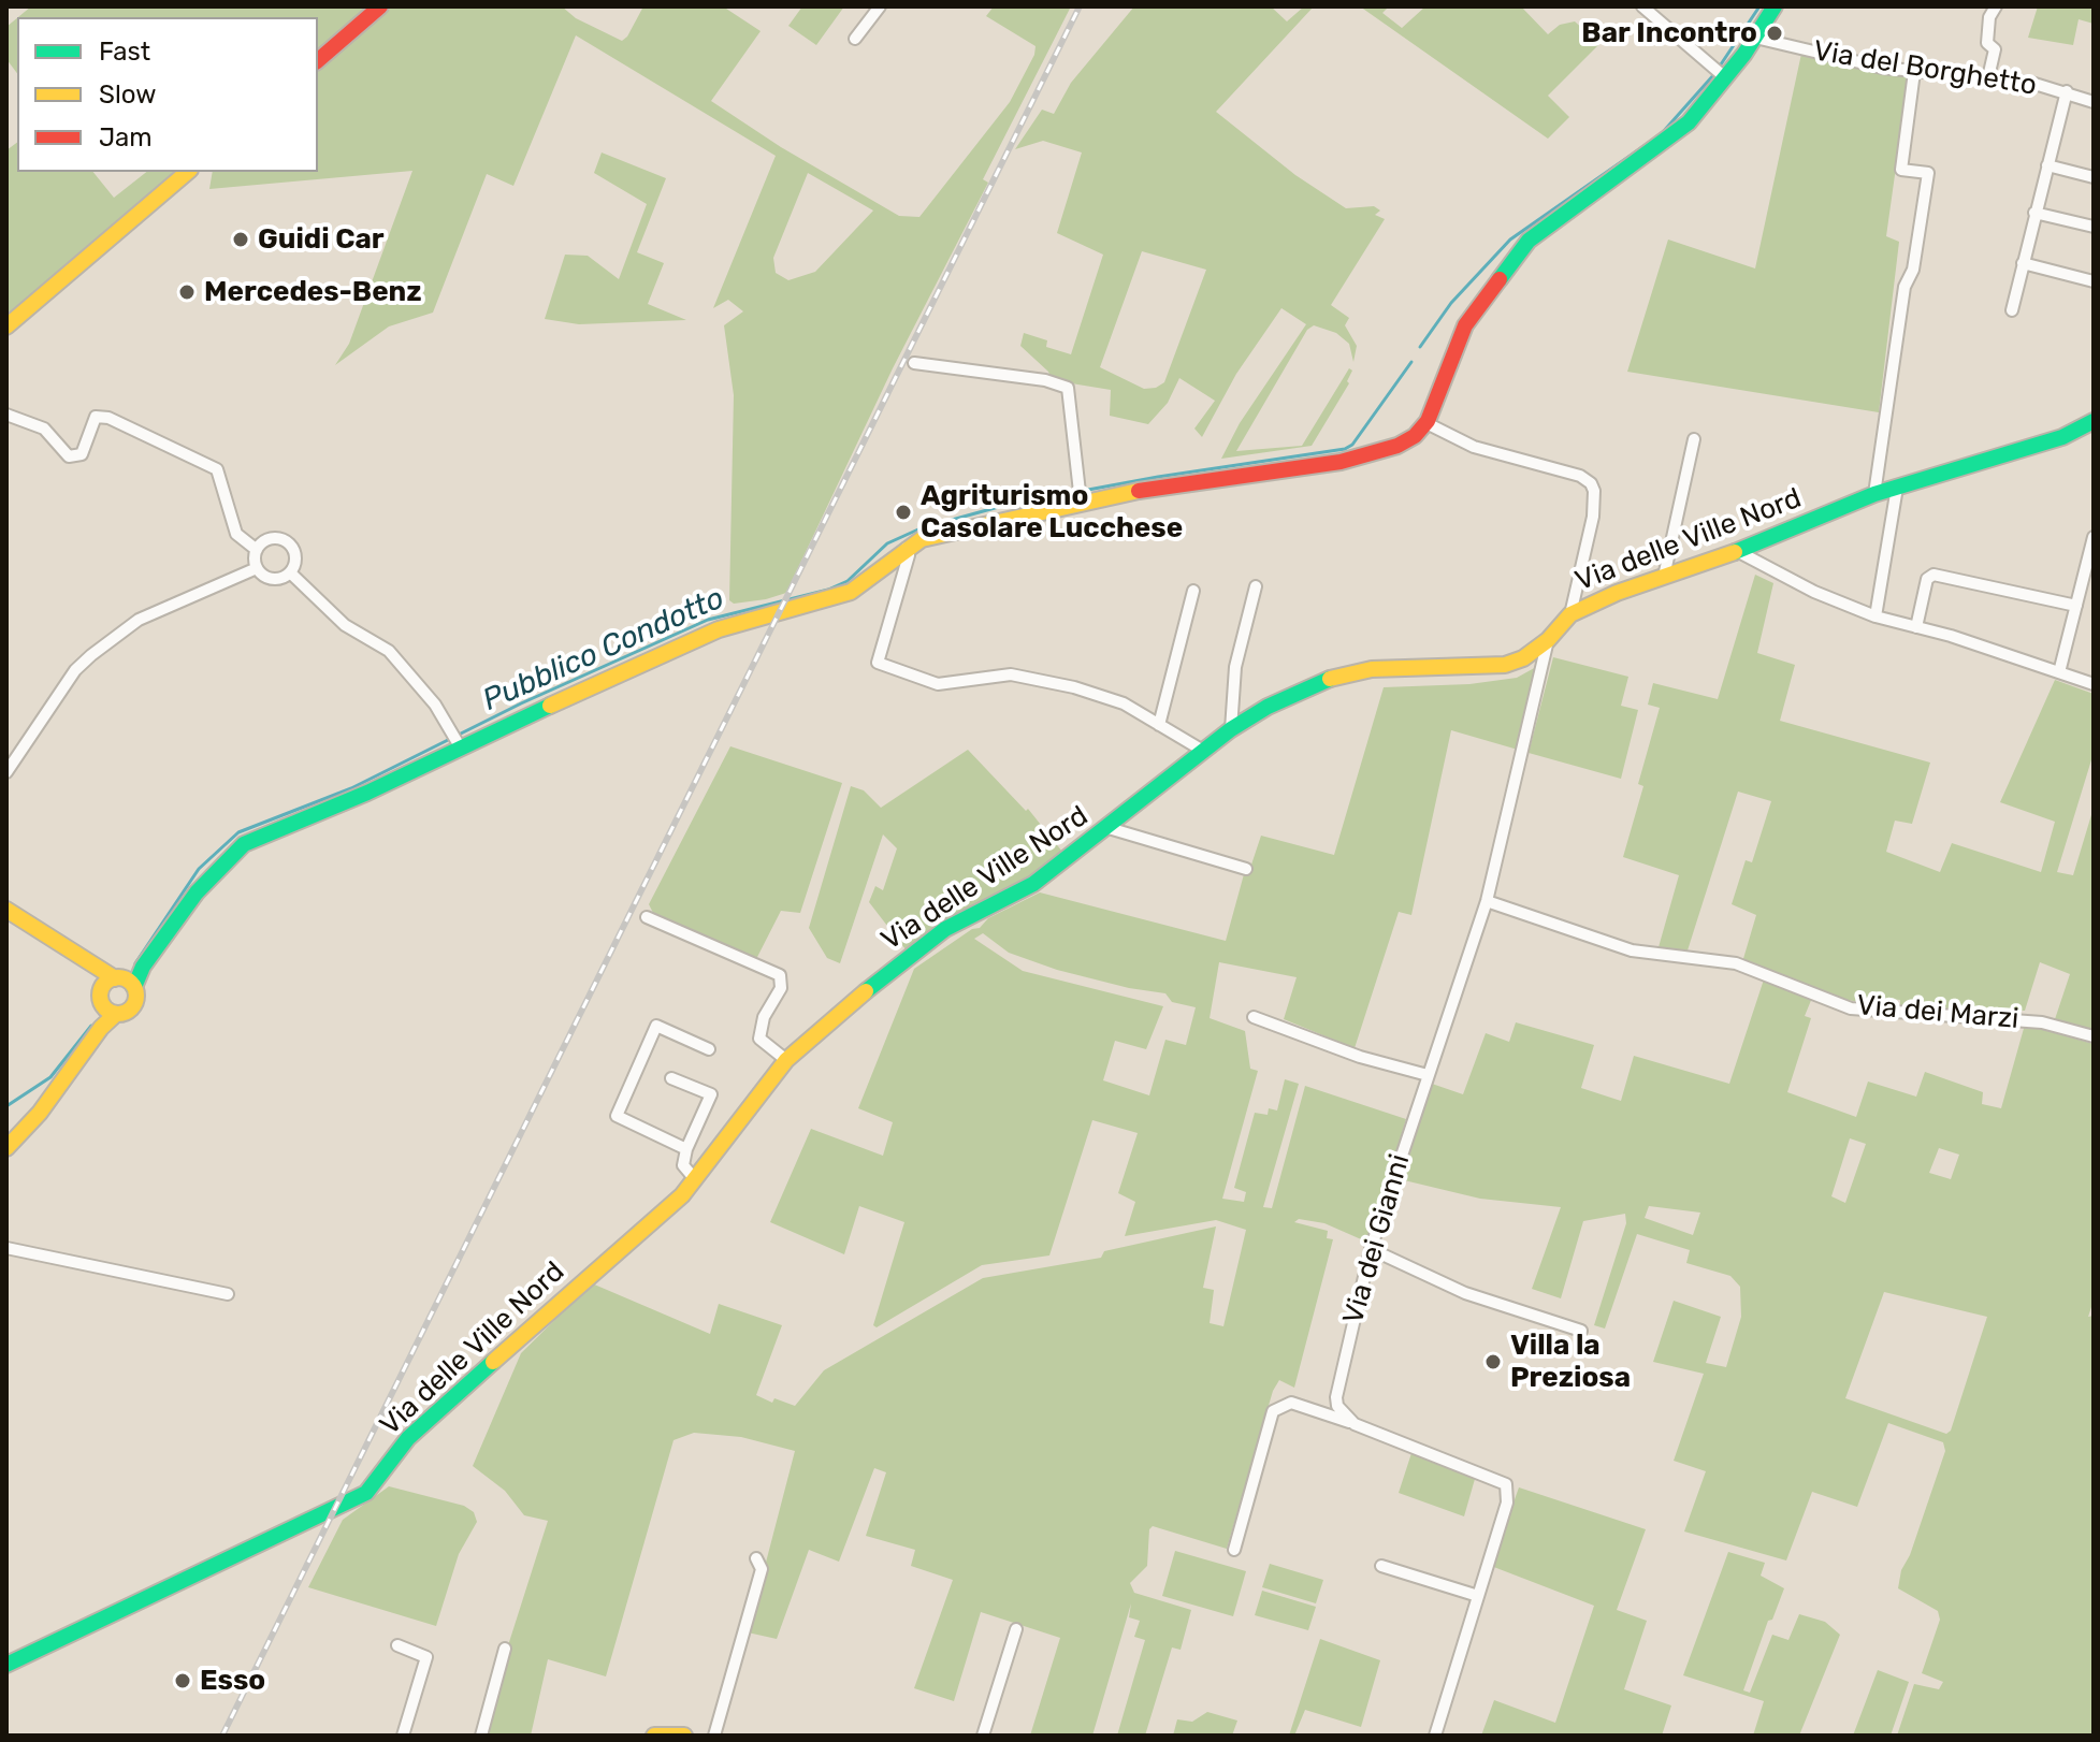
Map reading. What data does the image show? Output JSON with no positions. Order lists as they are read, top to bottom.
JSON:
{
  "streets": {
    "street": [
      "Via del Borghetto",
      "Via delle Ville Nord",
      "Via dei Marzi",
      "Via dei Gianni"
    ]
  },
  "crossings": [
    ["Via delle Ville Nord", "Via dei Gianni"],
    ["Via dei Marzi", "Via dei Gianni"]
  ],
  "water": ["Pubblico Condotto"],
  "places": [
    "Bar Incontro",
    "Guidi Car",
    "Mercedes-Benz",
    "Agriturismo Casolare Lucchese",
    "Villa la Preziosa",
    "Esso"
  ],
  "legend": ["Fast", "Slow", "Jam"]
}
